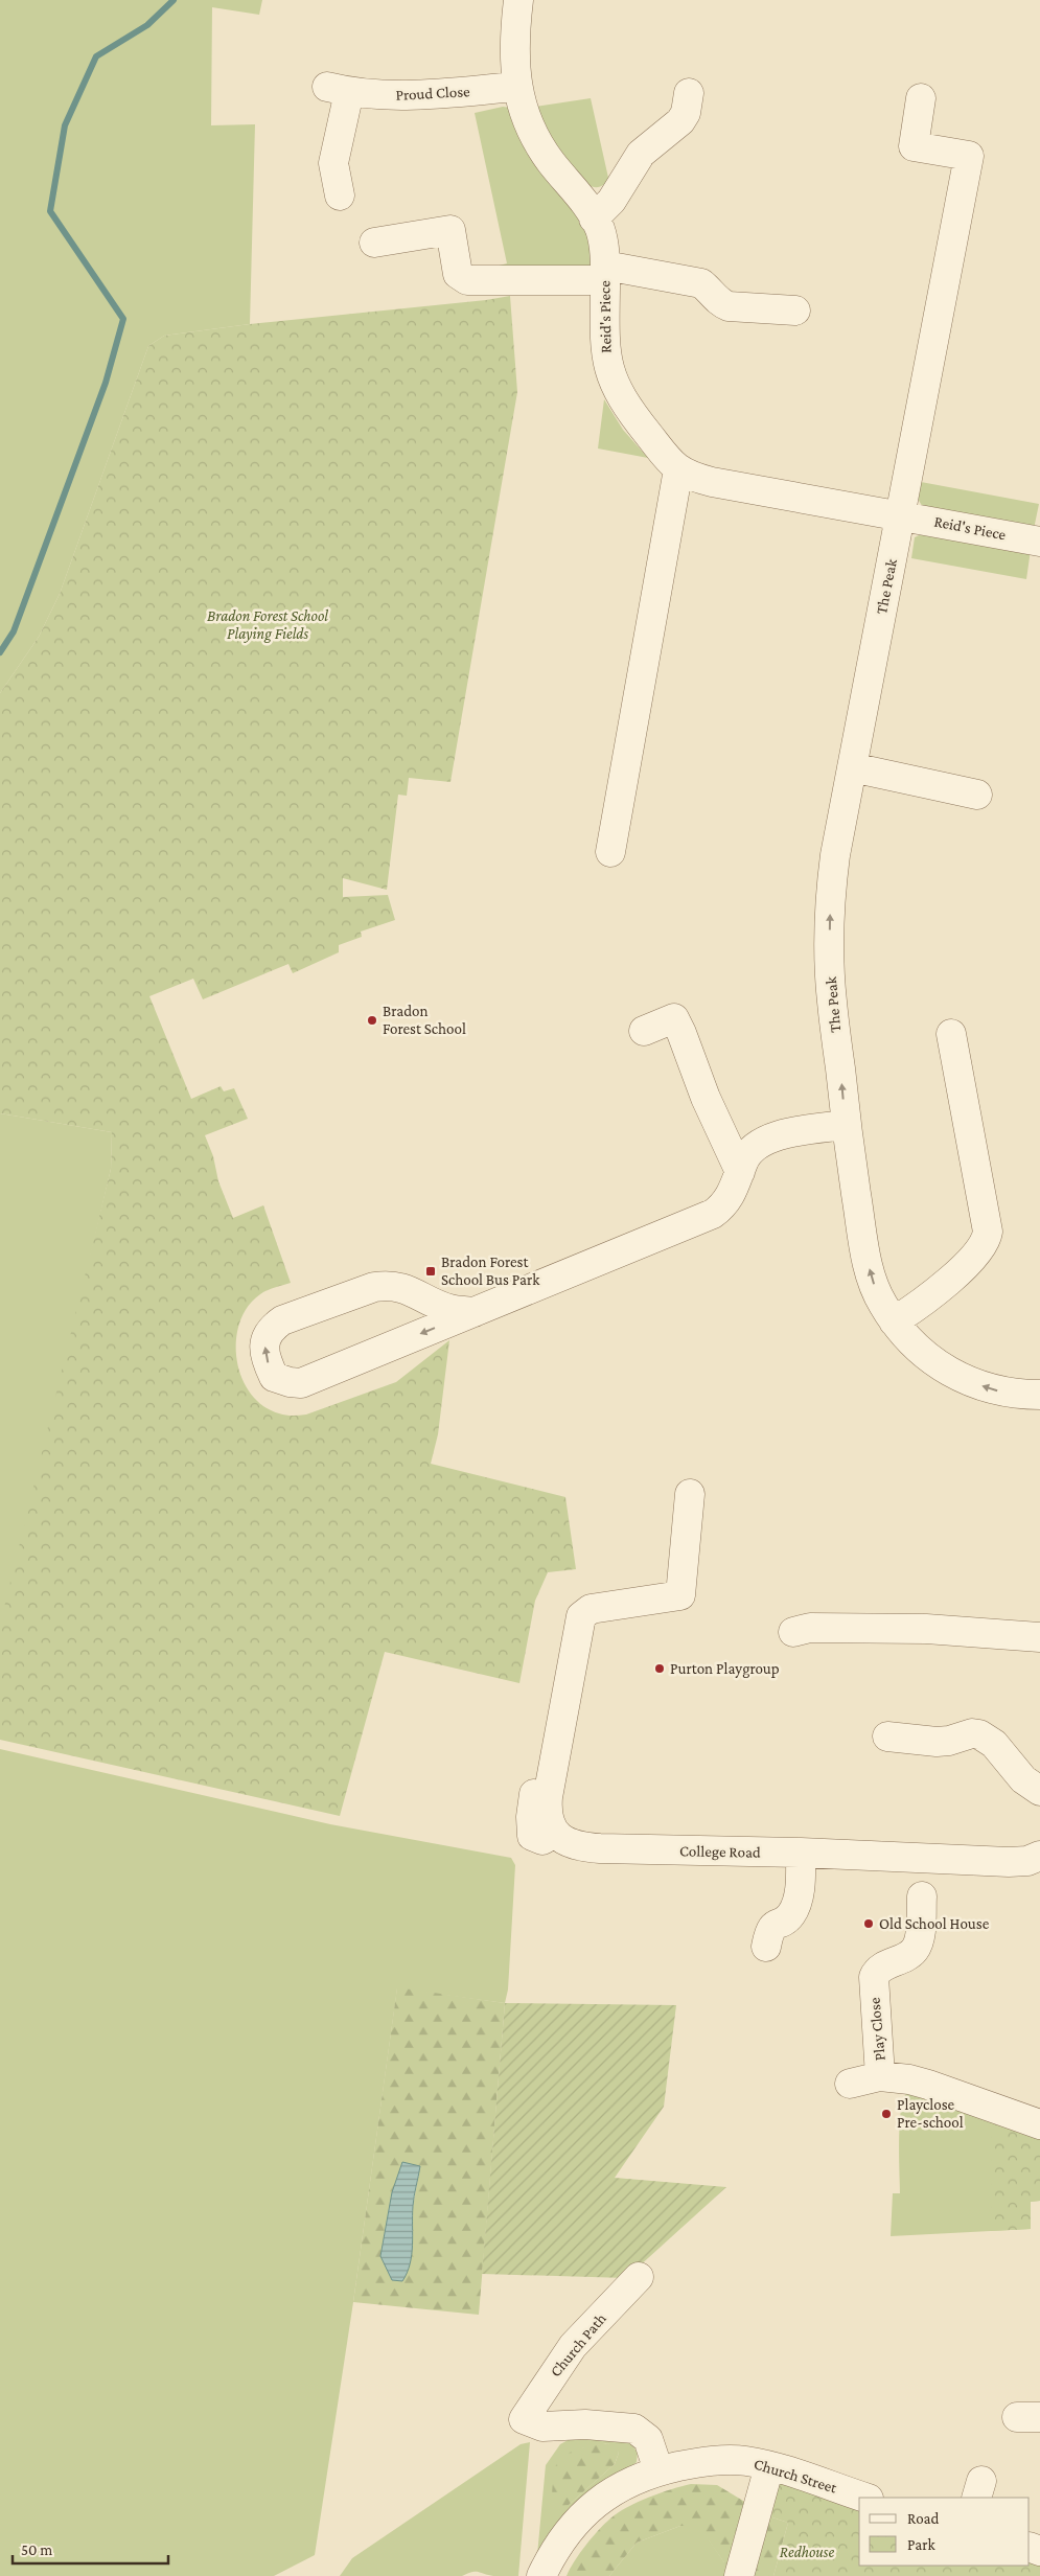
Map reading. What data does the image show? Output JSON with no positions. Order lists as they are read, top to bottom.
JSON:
{
  "streets": {
    "street": [
      "Proud Close",
      "Reid's Piece",
      "The Peak",
      "College Road",
      "Play Close",
      "Church Path",
      "Church Street"
    ]
  },
  "crossings": [
    ["Proud Close", "Reid's Piece"],
    ["Reid's Piece", "The Peak"],
    ["Church Path", "Church Street"]
  ],
  "one_way": ["The Peak"],
  "parks": ["Bradon Forest School Playing Fields", "Redhouse"],
  "places": {
    "other": [
      "Bradon Forest School",
      "Purton Playgroup",
      "Old School House",
      "Playclose Pre-school"
    ],
    "transit": ["Bradon Forest School Bus Park"]
  },
  "legend": ["Road", "Park"],
  "scale_bar": "50 m"
}
